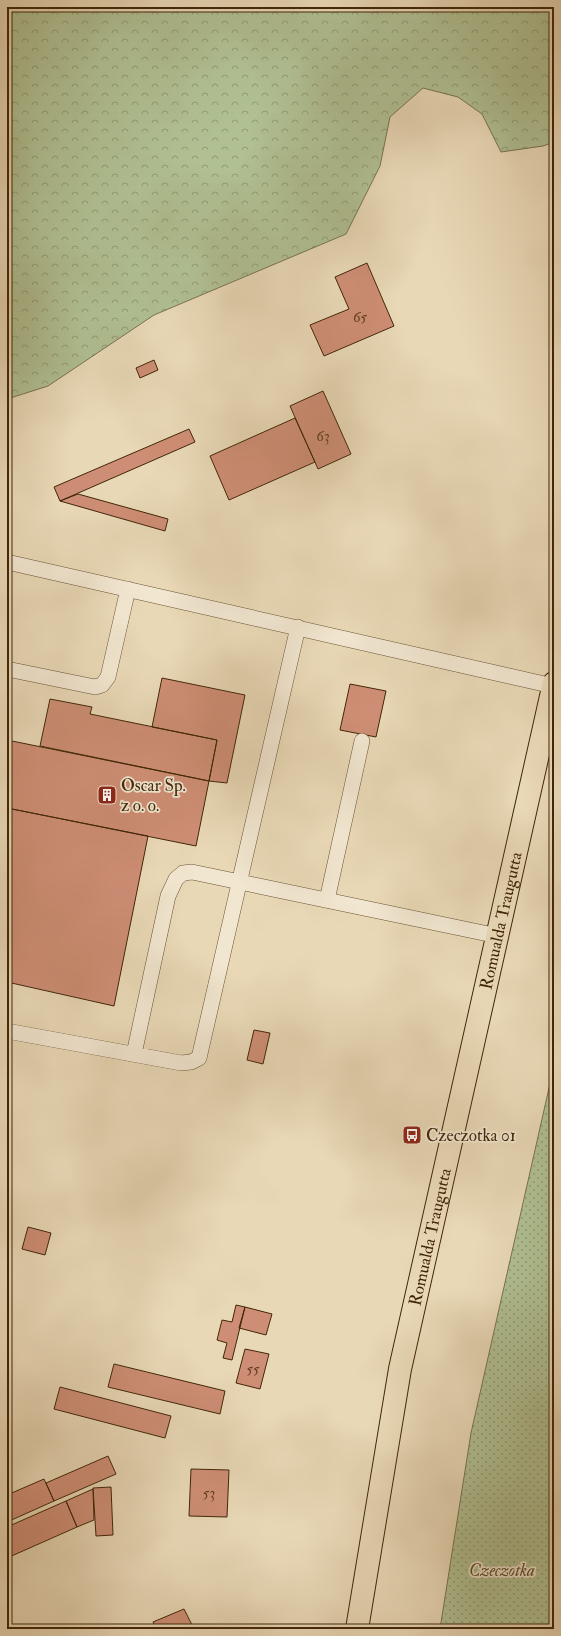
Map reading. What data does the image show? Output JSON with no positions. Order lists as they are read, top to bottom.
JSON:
{
  "streets": {
    "main road": ["Romualda Traugutta"]
  },
  "parks": ["Czeczotka"],
  "places": {
    "building": ["Oscar Sp. z o. o."],
    "bus stop": ["Czeczotka 01"]
  },
  "house_numbers": [
    "65",
    "63",
    "55",
    "53"
  ]
}
